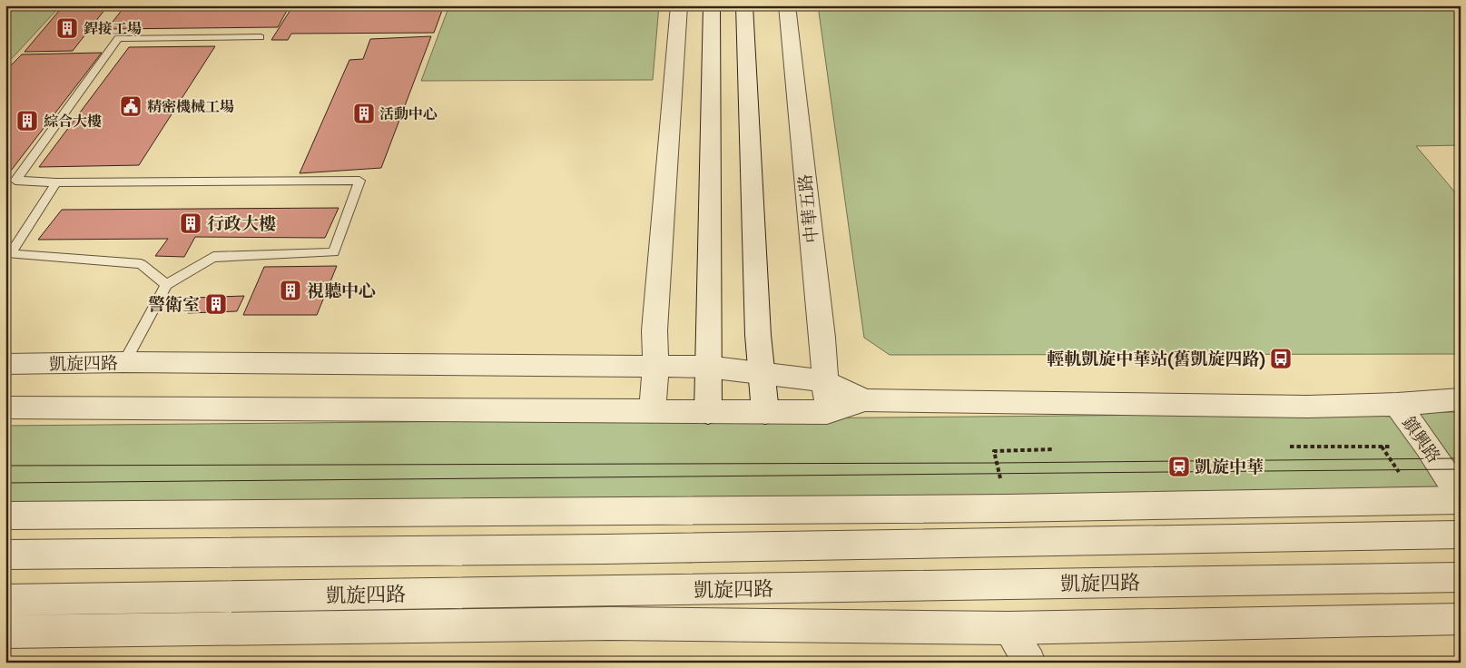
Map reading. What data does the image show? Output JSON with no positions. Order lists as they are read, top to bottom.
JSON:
{
  "streets": {
    "street": ["中華五路", "凱旋四路", "鎮興路"]
  },
  "crossings": [
    ["中華五路", "凱旋四路"],
    ["凱旋四路", "鎮興路"]
  ],
  "places": {
    "building": [
      "銲接工場",
      "活動中心",
      "綜合大樓",
      "行政大樓",
      "視聽中心",
      "警衛室"
    ],
    "public building": ["精密機械工場"],
    "bus stop": ["輕軌凱旋中華站(舊凱旋四路)"],
    "station": ["凱旋中華"]
  }
}
